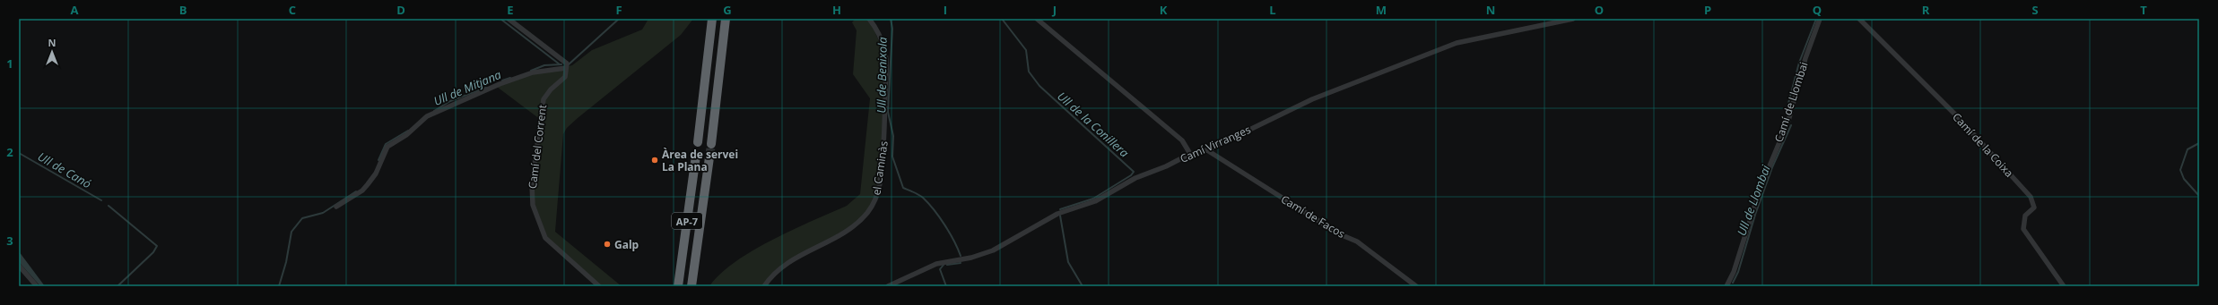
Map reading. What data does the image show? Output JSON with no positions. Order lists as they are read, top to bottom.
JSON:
{
  "streets": {
    "highway": ["AP-7"],
    "street": [
      "Camí de Llombai",
      "Camí Virranges",
      "Camí de la Coixa",
      "Camí del Corrent",
      "el Caminàs",
      "Camí de Facos"
    ]
  },
  "crossings": [
    ["Camí Virranges", "Camí de Facos"]
  ],
  "water": [
    "Ull de Benixola",
    "Ull de Mitjana",
    "Ull de la Conillera",
    "Ull de Canó",
    "Ull de Llombai"
  ],
  "places": ["Àrea de servei La Plana", "Galp"],
  "north": "top",
  "grid": {
    "columns": [
      "A",
      "B",
      "C",
      "D",
      "E",
      "F",
      "G",
      "H",
      "I",
      "J",
      "K",
      "L",
      "M",
      "N",
      "O",
      "P",
      "Q",
      "R",
      "S",
      "T"
    ],
    "rows": ["1", "2", "3"]
  }
}
